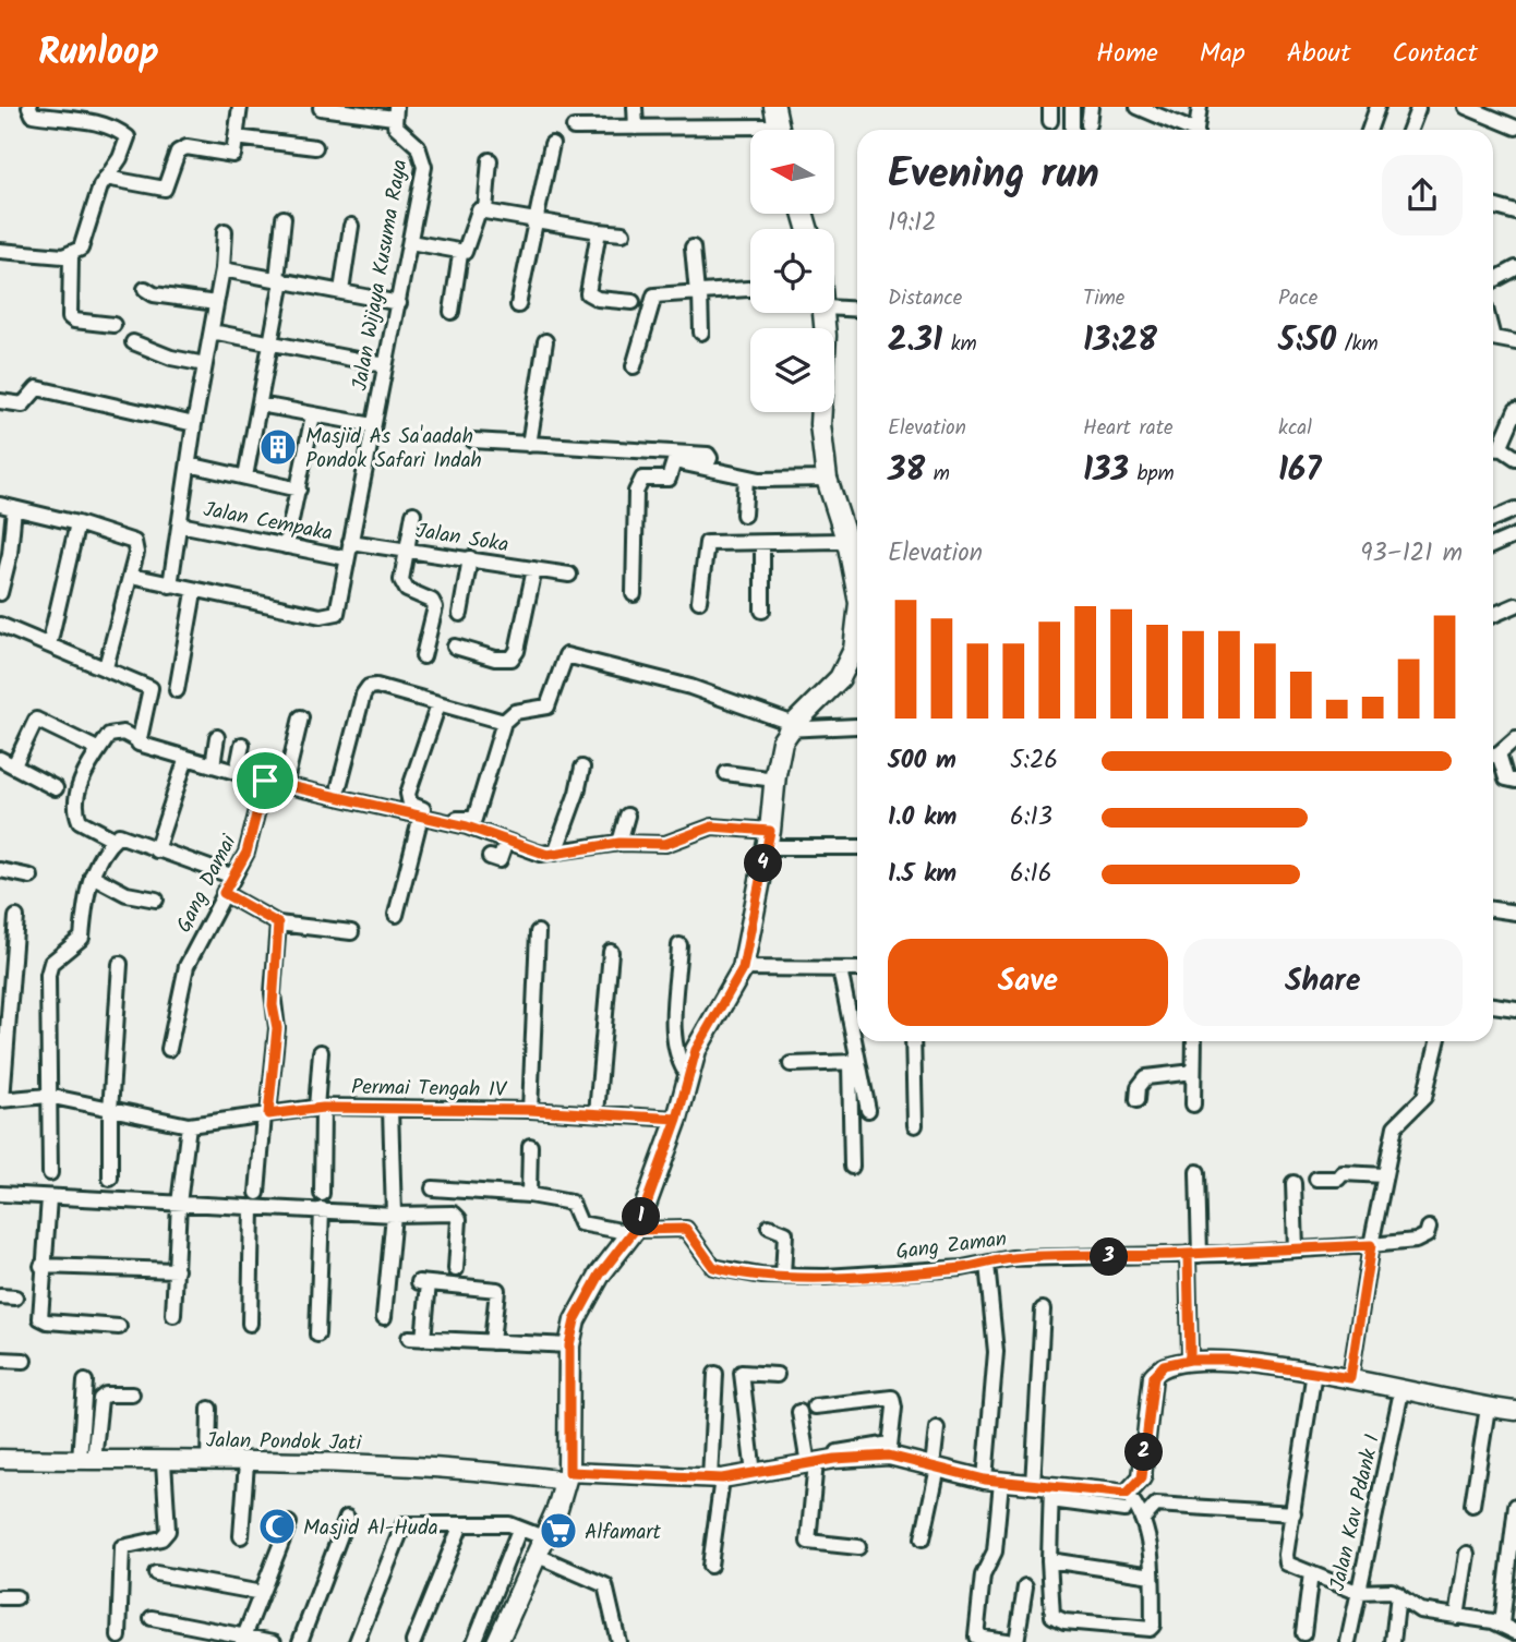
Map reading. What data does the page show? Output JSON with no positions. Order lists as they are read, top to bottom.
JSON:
{
  "streets": {
    "street": [
      "Jalan Wijaya Kusuma Raya",
      "Jalan Cempaka",
      "Jalan Soka",
      "Gang Damai",
      "Permai Tengah IV",
      "Gang Zaman",
      "Jalan Pondok Jati",
      "Jalan Kav Pdank I"
    ]
  },
  "crossings": [
    ["Jalan Wijaya Kusuma Raya", "Jalan Cempaka"],
    ["Jalan Wijaya Kusuma Raya", "Jalan Soka"]
  ],
  "places": {
    "building": ["Masjid As Sa'aadah Pondok Safari Indah"],
    "mosque": ["Masjid Al-Huda"],
    "supermarket": ["Alfamart"]
  },
  "north": "left",
  "page": {
    "header": "Runloop",
    "nav": [
      "Home",
      "Map",
      "About",
      "Contact"
    ],
    "heading": ["Evening run", "19:12"],
    "stats": [
      ["Distance", "2.31 km"],
      ["Time", "13:28"],
      ["Pace", "5:50 /km"],
      ["Elevation", "38 m"],
      ["Heart rate", "133 bpm"],
      ["kcal", "167"]
    ],
    "chart": ["Elevation", "93–121 m"],
    "list": [
      {
        "name": "500 m",
        "note": "5:26"
      },
      {
        "name": "1.0 km",
        "note": "6:13"
      },
      {
        "name": "1.5 km",
        "note": "6:16"
      }
    ],
    "pins": [
      "4",
      "1",
      "3",
      "2"
    ],
    "buttons": ["Save", "Share"]
  }
}
